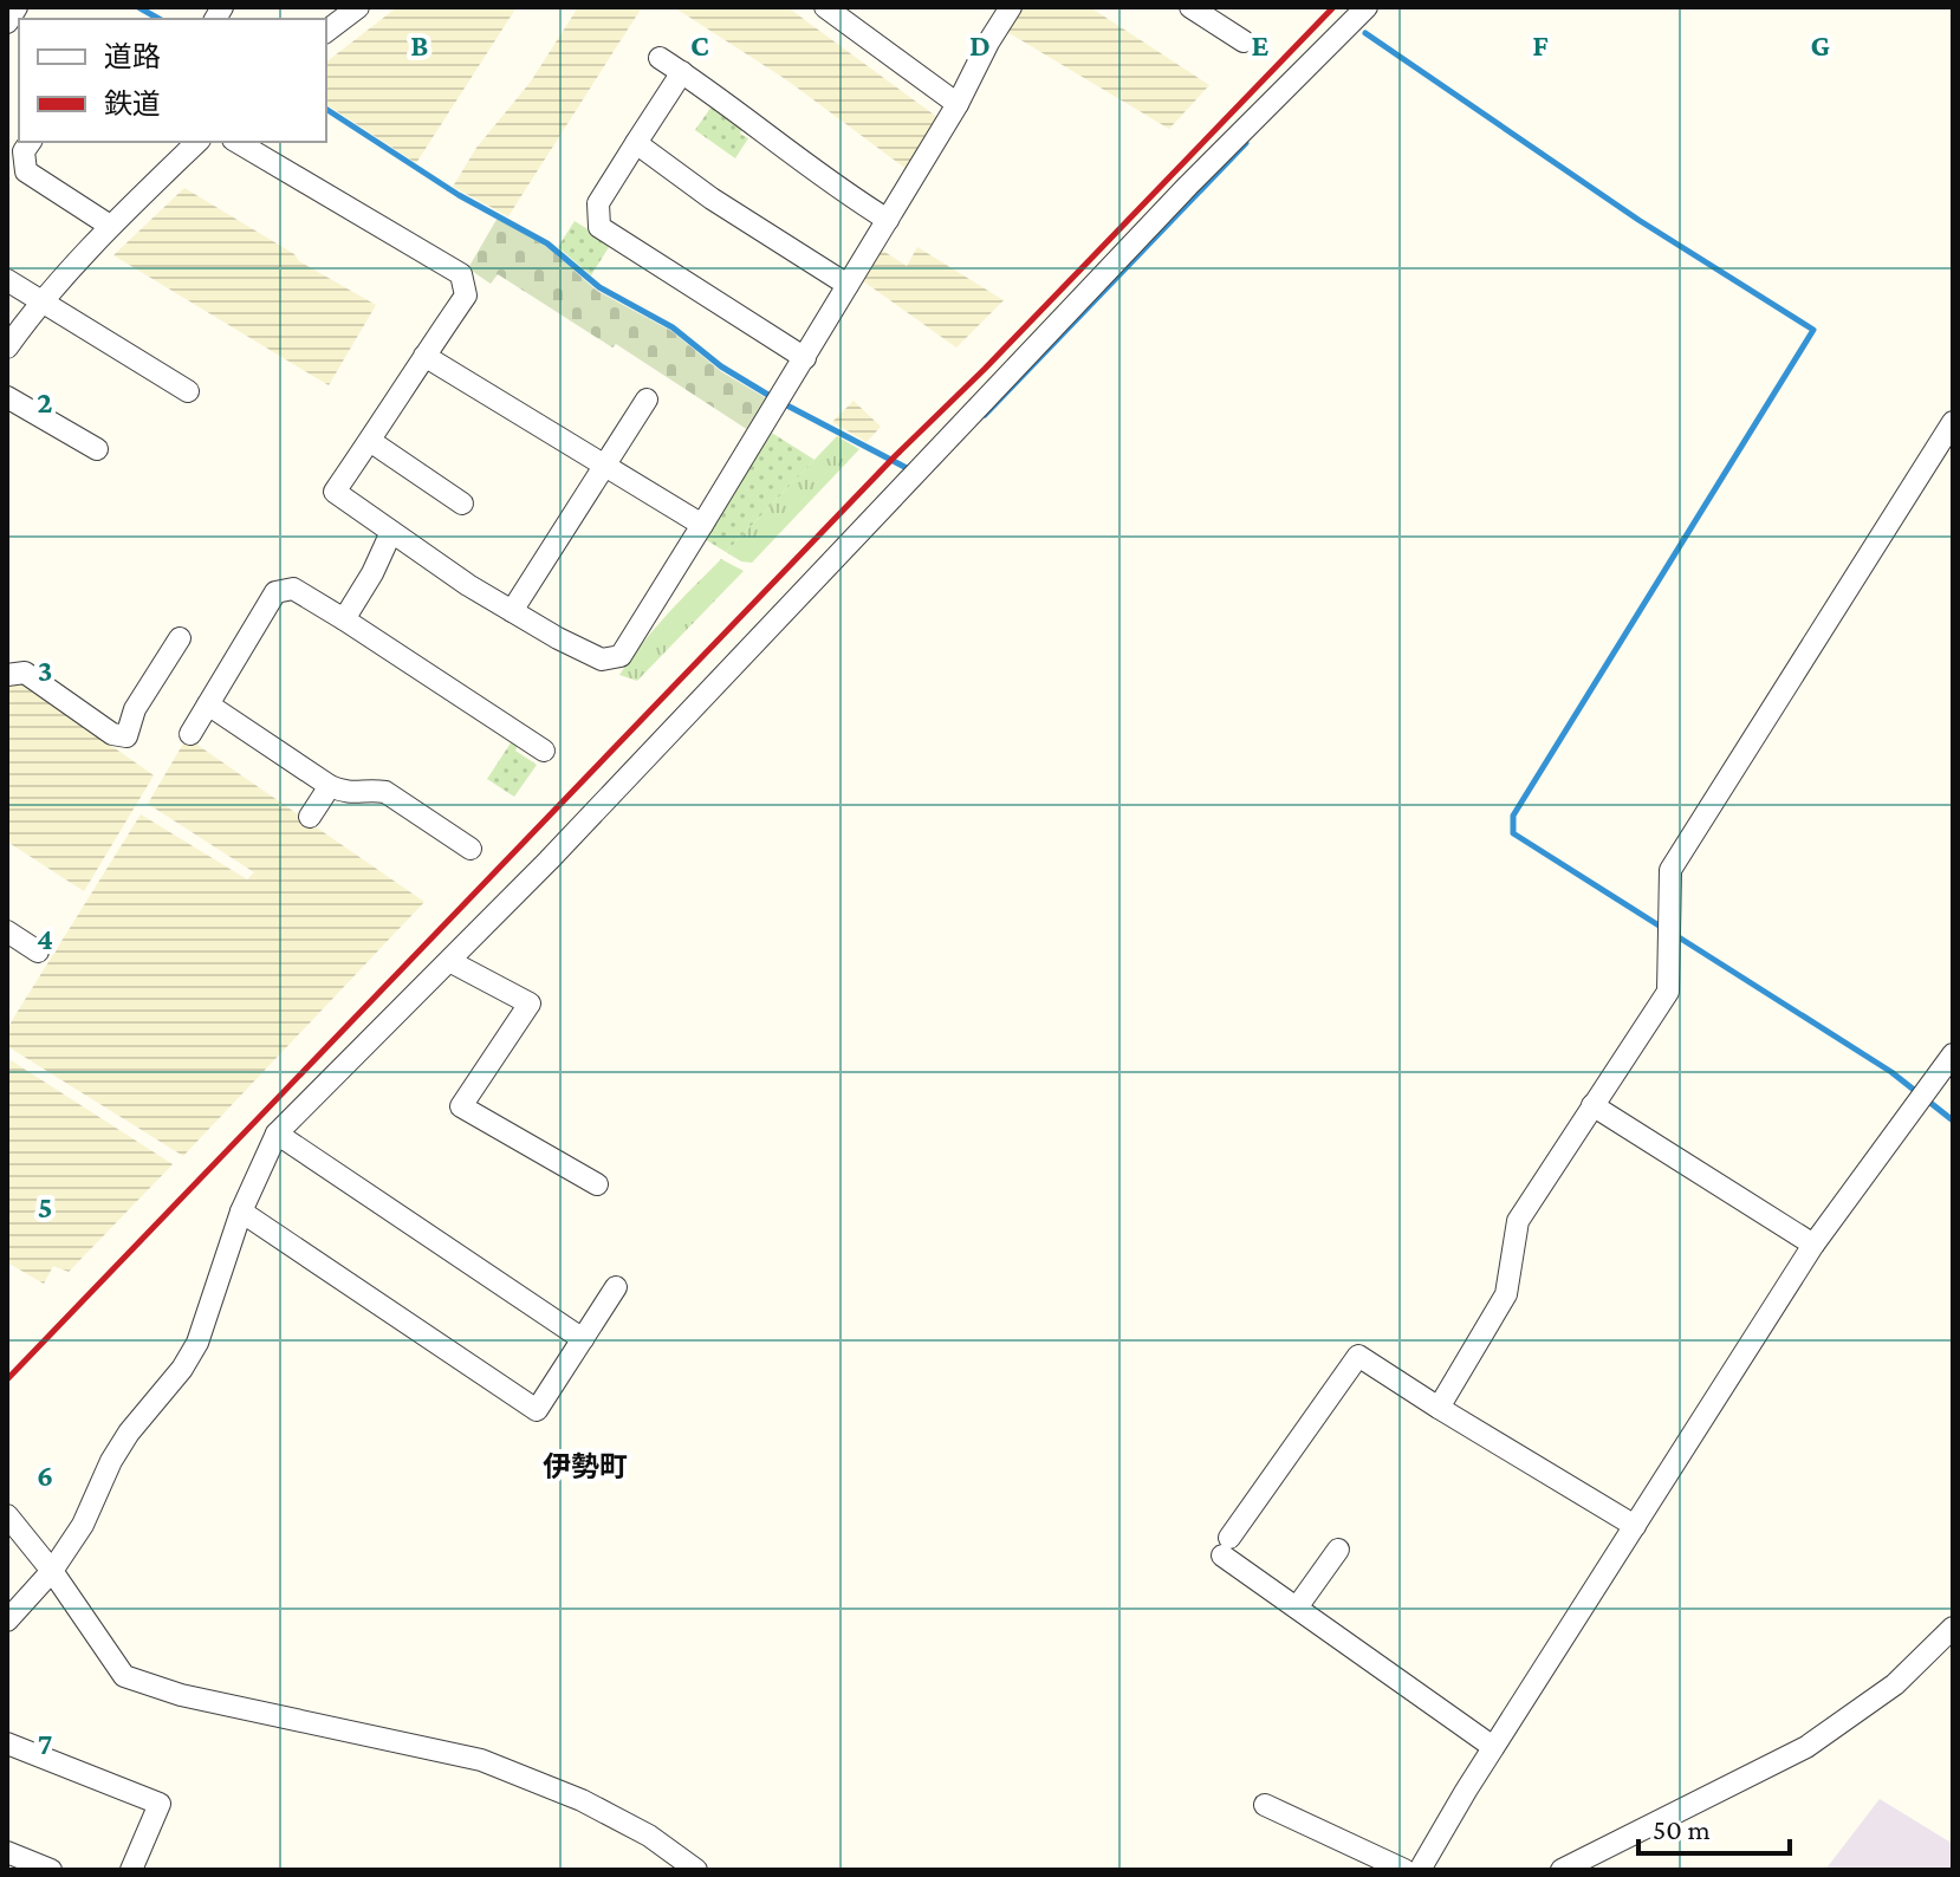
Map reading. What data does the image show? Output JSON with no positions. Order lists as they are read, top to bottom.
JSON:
{
  "districts": ["伊勢町"],
  "legend": ["道路", "鉄道"],
  "scale_bar": "50 m",
  "grid": {
    "columns": [
      "B",
      "C",
      "D",
      "E",
      "F",
      "G"
    ],
    "rows": [
      "2",
      "3",
      "4",
      "5",
      "6",
      "7"
    ]
  }
}
